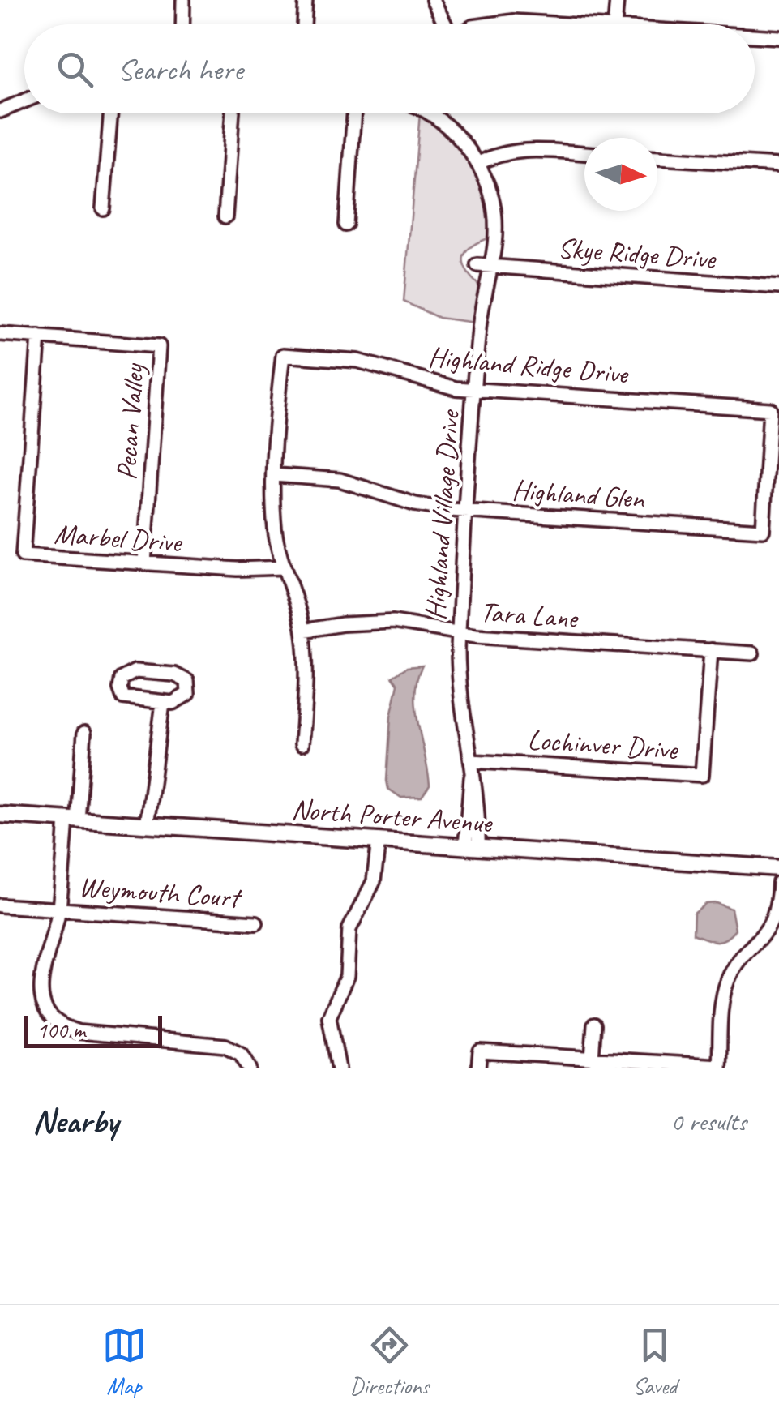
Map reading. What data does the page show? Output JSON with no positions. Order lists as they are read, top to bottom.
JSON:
{
  "streets": {
    "main road": ["North Porter Avenue"],
    "street": [
      "Skye Ridge Drive",
      "Highland Ridge Drive",
      "Pecan Valley",
      "Highland Glen",
      "Highland Village Drive",
      "Marbel Drive",
      "Tara Lane",
      "Lochinver Drive",
      "Weymouth Court"
    ]
  },
  "crossings": [
    ["Skye Ridge Drive", "Highland Village Drive"],
    ["Highland Ridge Drive", "Highland Glen"],
    ["Highland Ridge Drive", "Highland Village Drive"],
    ["Pecan Valley", "Marbel Drive"],
    ["Highland Glen", "Highland Village Drive"],
    ["Highland Village Drive", "Tara Lane"],
    ["Highland Village Drive", "Lochinver Drive"],
    ["Highland Village Drive", "North Porter Avenue"],
    ["Tara Lane", "Lochinver Drive"]
  ],
  "scale_bar": "100 m",
  "north": "right",
  "page": {
    "search": "Search here",
    "scale": "100 m",
    "heading": ["Nearby", "0 results"],
    "nav": ["Map", "Directions", "Saved"]
  }
}
